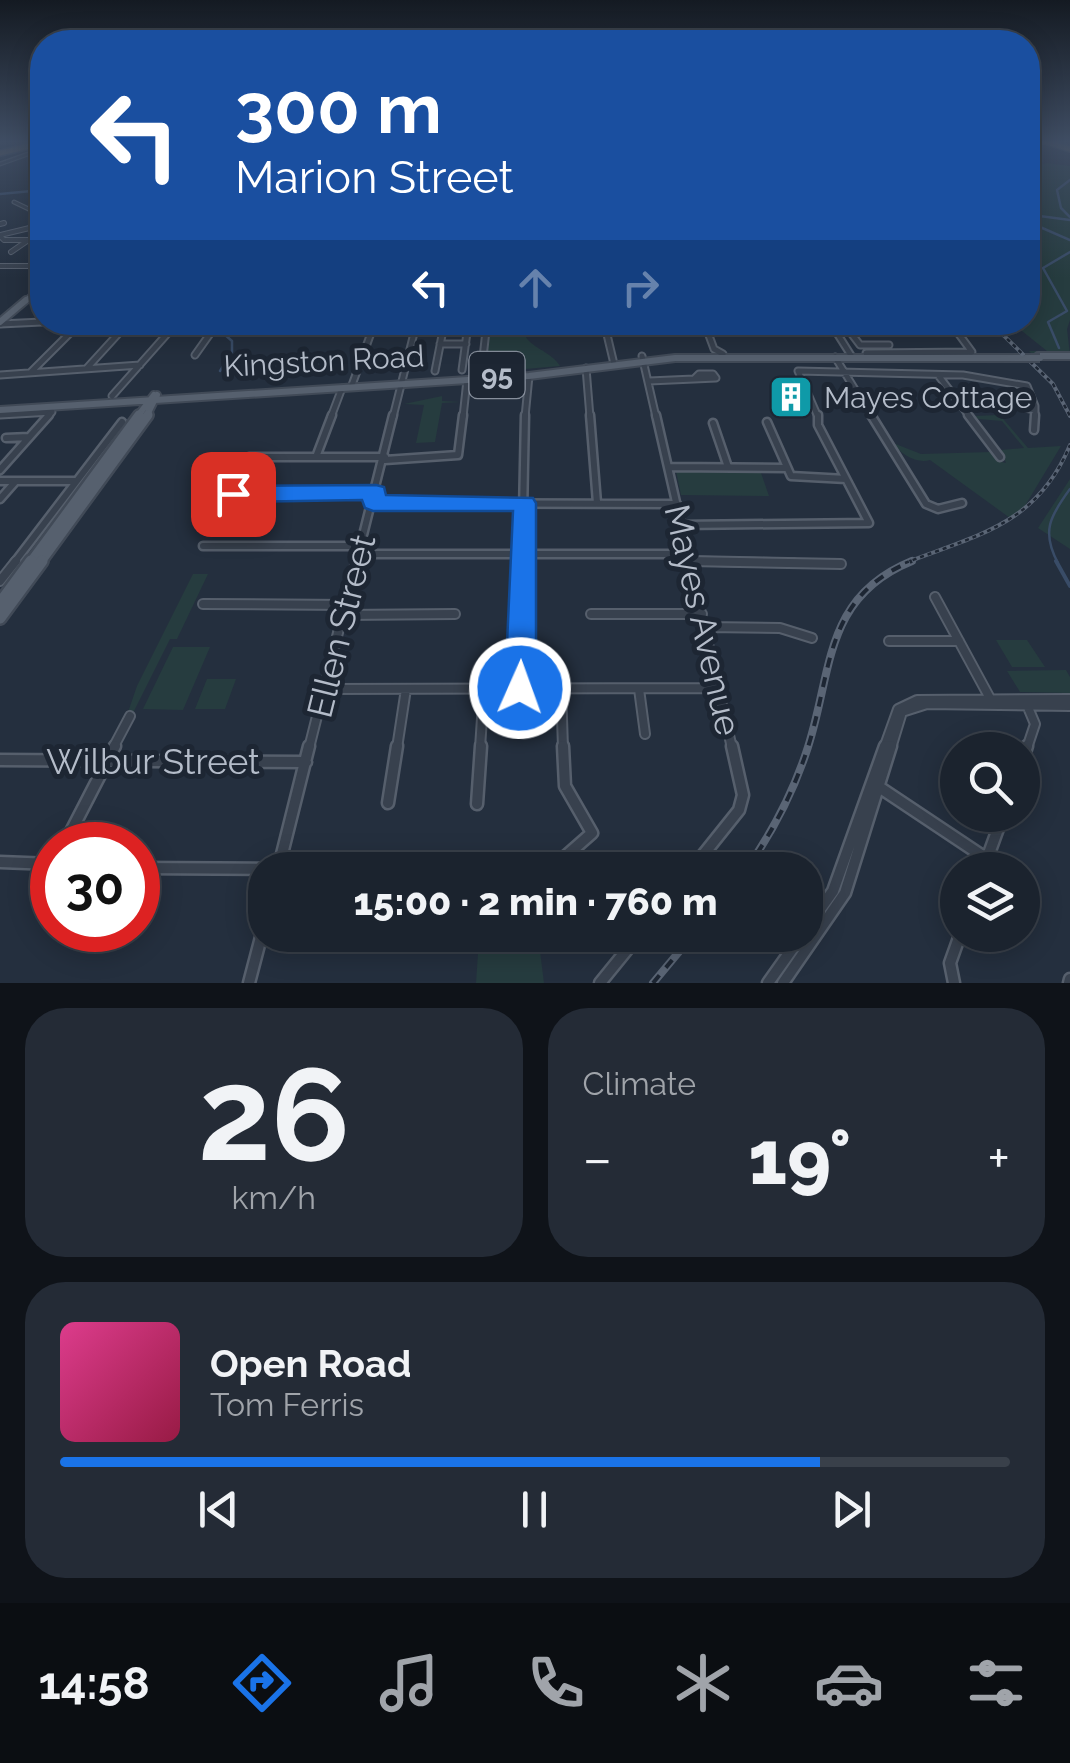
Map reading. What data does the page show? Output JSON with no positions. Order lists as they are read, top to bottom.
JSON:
{
  "streets": {
    "main road": ["Kingston Road", "95"],
    "street": ["Mayes Avenue", "Ellen Street", "Wilbur Street"]
  },
  "crossings": [
    ["Kingston Road", "Mayes Avenue"],
    ["Kingston Road", "Ellen Street"],
    ["Ellen Street", "Wilbur Street"]
  ],
  "places": {
    "building": ["Mayes Cottage"]
  },
  "page": {
    "turn": ["300 m", "Marion Street"],
    "limit": "30",
    "trip": "15:00 · 2 min · 760 m",
    "tile": [
      ["26", "km/h"],
      "Climate"
    ],
    "heat": ["−", "19°", "+"],
    "song": ["Open Road", "Tom Ferris"],
    "tabs": "14:58"
  }
}
